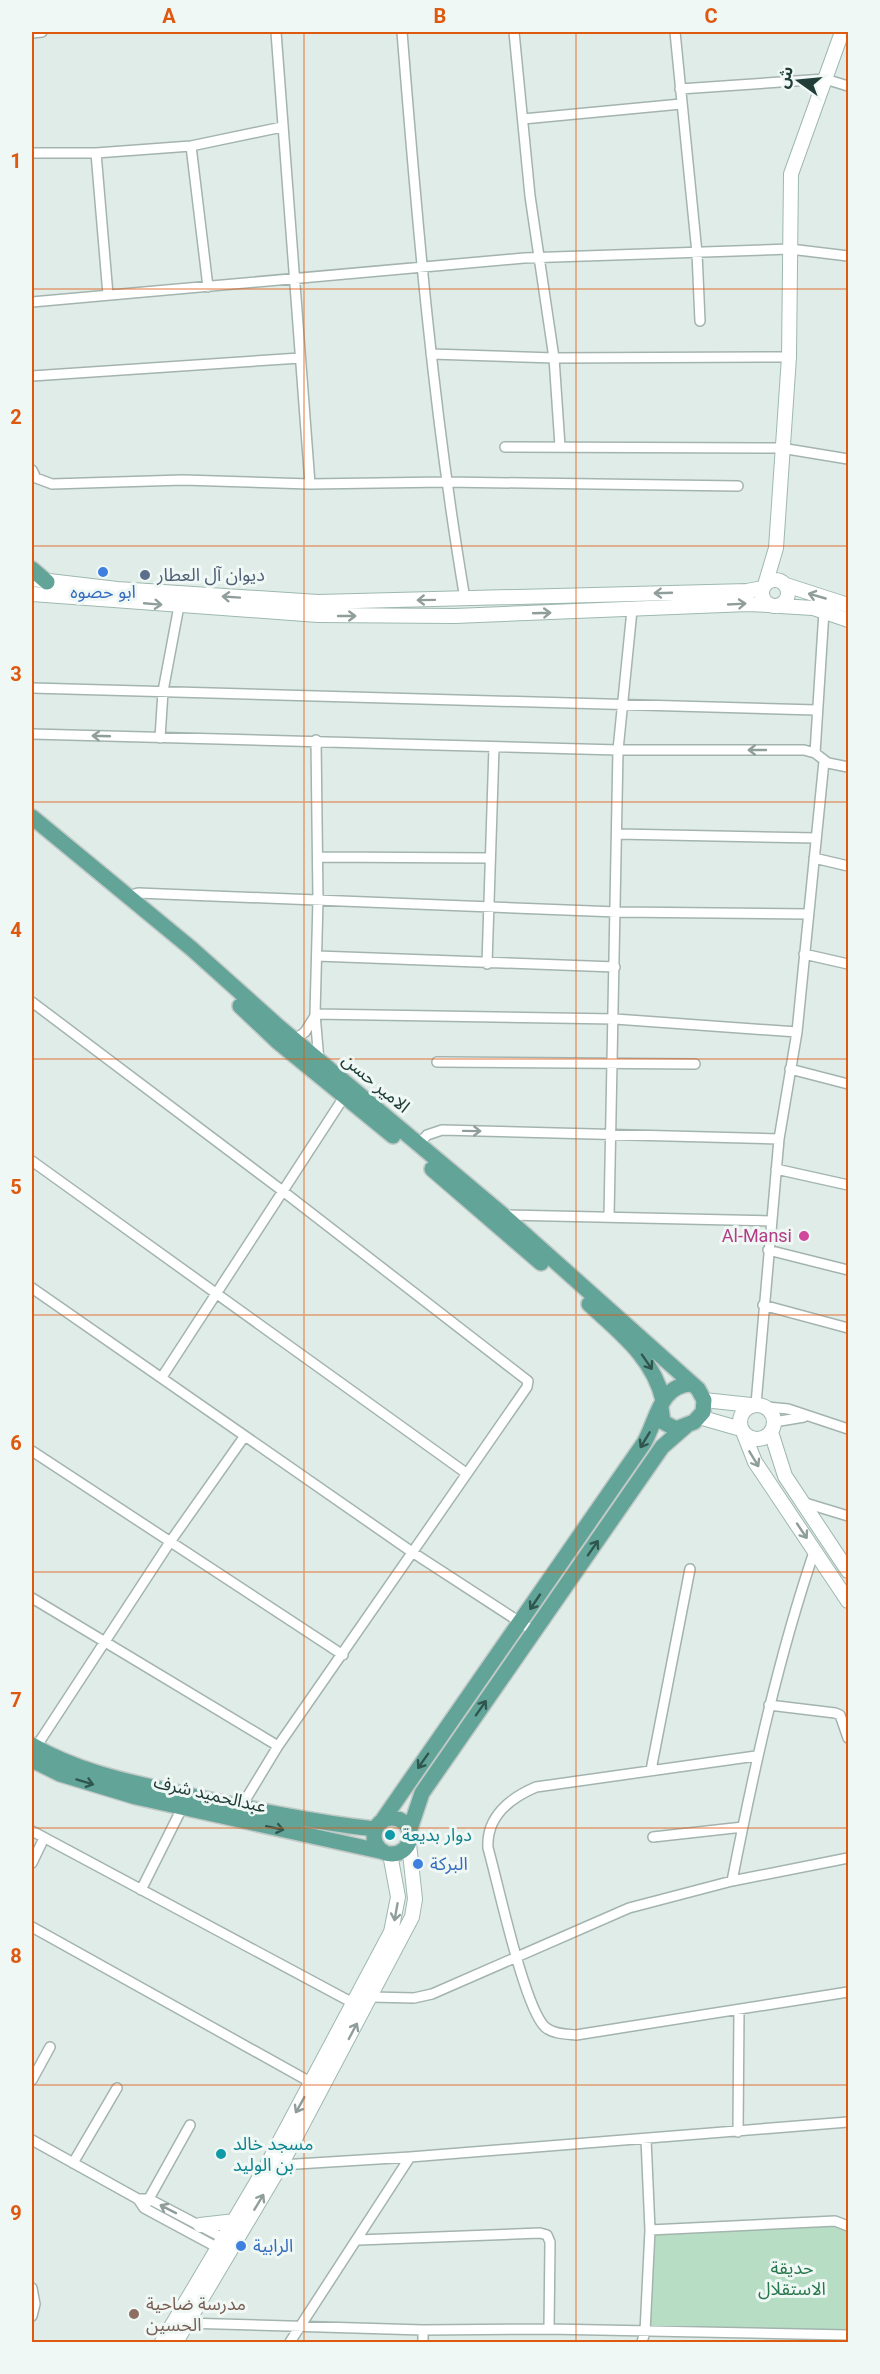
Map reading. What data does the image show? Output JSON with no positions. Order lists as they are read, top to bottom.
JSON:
{
  "streets": {
    "main road": ["الامير حسن", "عبدالحميد شرف"]
  },
  "parks": ["حديقة الاستقلال"],
  "places": [
    "ابو حصوه",
    "ديوان آل العطار",
    "Al-Mansi",
    "دوار بديعة",
    "البركة",
    "مسجد خالد بن الوليد",
    "الرابية",
    "مدرسة ضاحية الحسين"
  ],
  "north": "left",
  "grid": {
    "columns": ["A", "B", "C"],
    "rows": [
      "1",
      "2",
      "3",
      "4",
      "5",
      "6",
      "7",
      "8",
      "9"
    ]
  }
}
